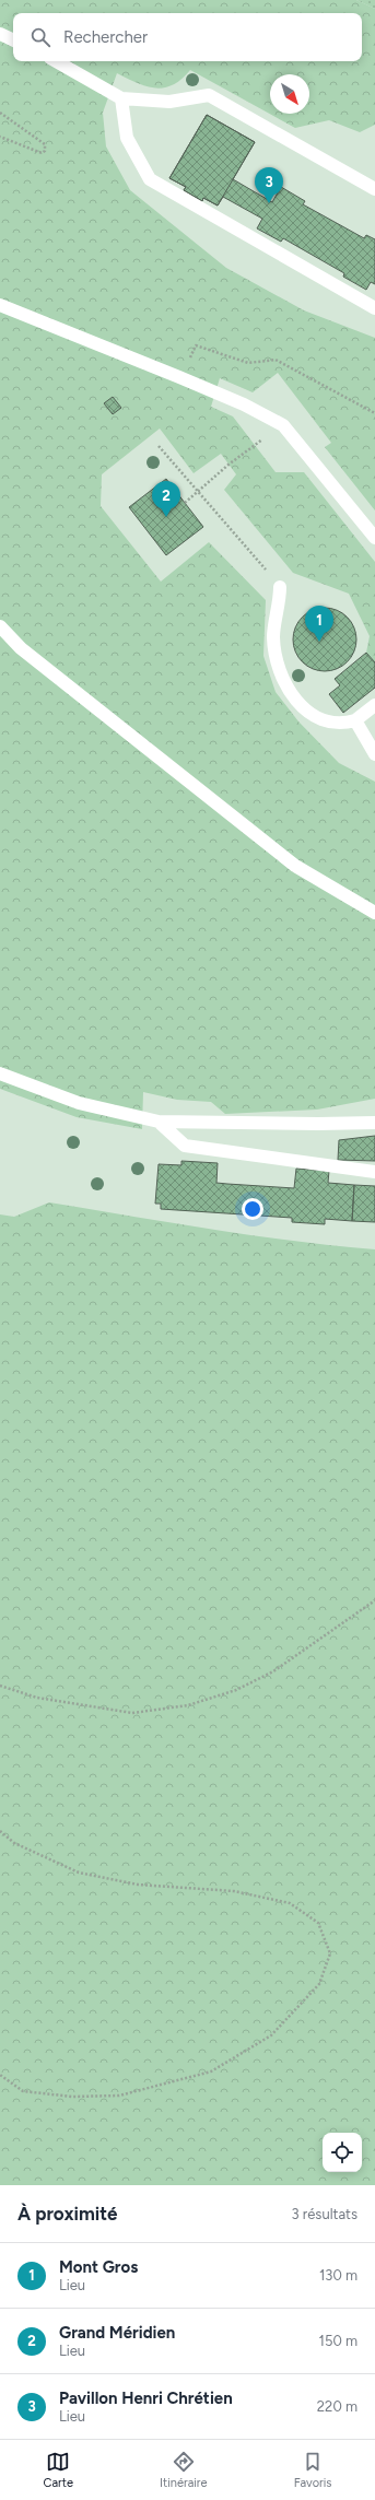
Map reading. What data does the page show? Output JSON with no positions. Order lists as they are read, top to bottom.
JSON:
{
  "north": "bottom right",
  "page": {
    "search": "Rechercher",
    "pins": ["3", "2", "1"],
    "heading": ["À proximité", "3 résultats"],
    "list": [
      {
        "mark": "1",
        "name": "Mont Gros",
        "note": "Lieu",
        "value": "130 m"
      },
      {
        "mark": "2",
        "name": "Grand Méridien",
        "note": "Lieu",
        "value": "150 m"
      },
      {
        "mark": "3",
        "name": "Pavillon Henri Chrétien",
        "note": "Lieu",
        "value": "220 m"
      }
    ],
    "nav": ["Carte", "Itinéraire", "Favoris"]
  }
}
